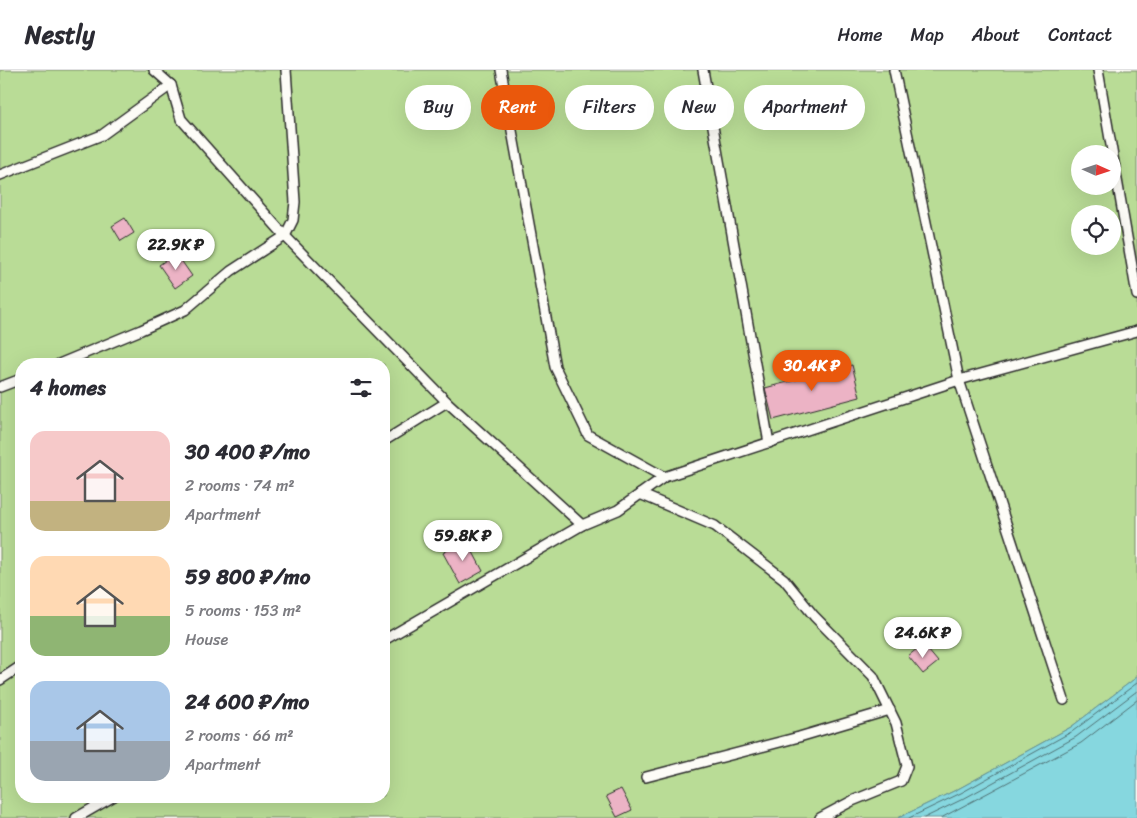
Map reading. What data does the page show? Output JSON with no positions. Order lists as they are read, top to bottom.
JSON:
{
  "north": "right",
  "page": {
    "header": "Nestly",
    "nav": [
      "Home",
      "Map",
      "About",
      "Contact"
    ],
    "chip": [
      "Buy",
      "Rent",
      "Filters",
      "New",
      "Apartment"
    ],
    "price": [
      "22.9K ₽",
      "30.4K ₽",
      "59.8K ₽",
      "24.6K ₽"
    ],
    "heading": "4 homes",
    "list": [
      {
        "name": "30 400 ₽/mo",
        "note": "2 rooms · 74 m² · Apartment"
      },
      {
        "name": "59 800 ₽/mo",
        "note": "5 rooms · 153 m² · House"
      },
      {
        "name": "24 600 ₽/mo",
        "note": "2 rooms · 66 m² · Apartment"
      }
    ]
  }
}
